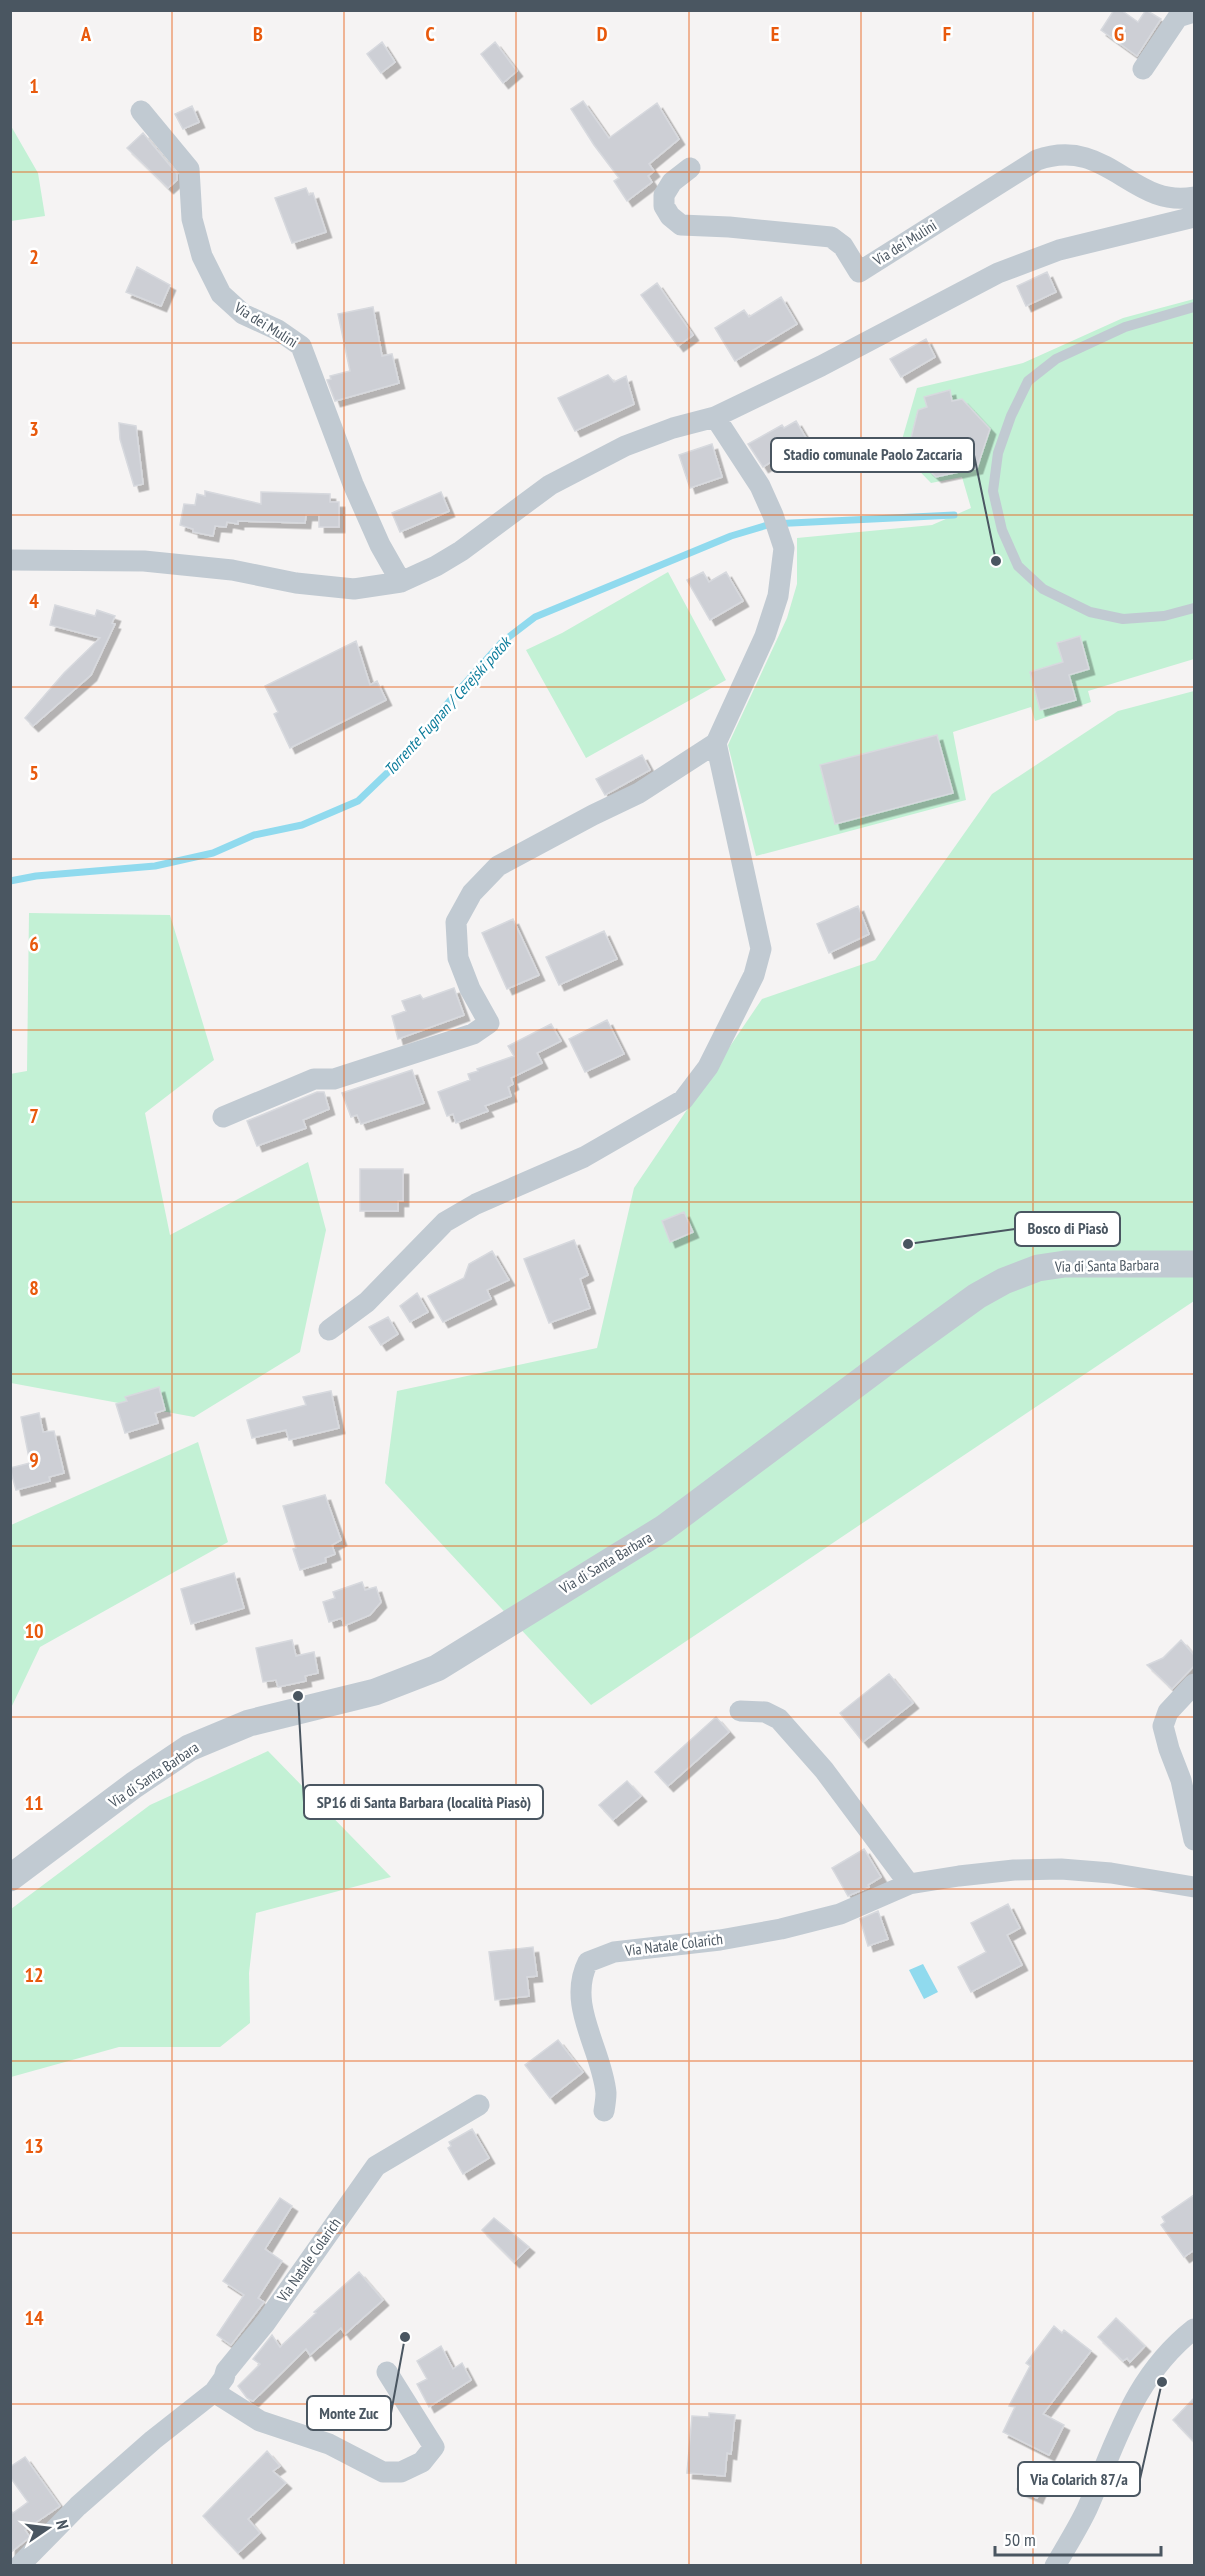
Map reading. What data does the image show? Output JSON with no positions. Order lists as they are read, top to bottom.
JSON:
{
  "streets": {
    "street": ["Via dei Mulini", "Via di Santa Barbara", "Via Natale Colarich"]
  },
  "water": ["Torrente Fugnan / Cerejski potok"],
  "places": [
    "Stadio comunale Paolo Zaccaria",
    "Bosco di Piasò",
    "SP16 di Santa Barbara (località Piasò)",
    "Monte Zuc",
    "Via Colarich 87/a"
  ],
  "scale_bar": "50 m",
  "north": "right",
  "grid": {
    "columns": [
      "A",
      "B",
      "C",
      "D",
      "E",
      "F",
      "G"
    ],
    "rows": [
      "1",
      "2",
      "3",
      "4",
      "5",
      "6",
      "7",
      "8",
      "9",
      "10",
      "11",
      "12",
      "13",
      "14"
    ]
  }
}
